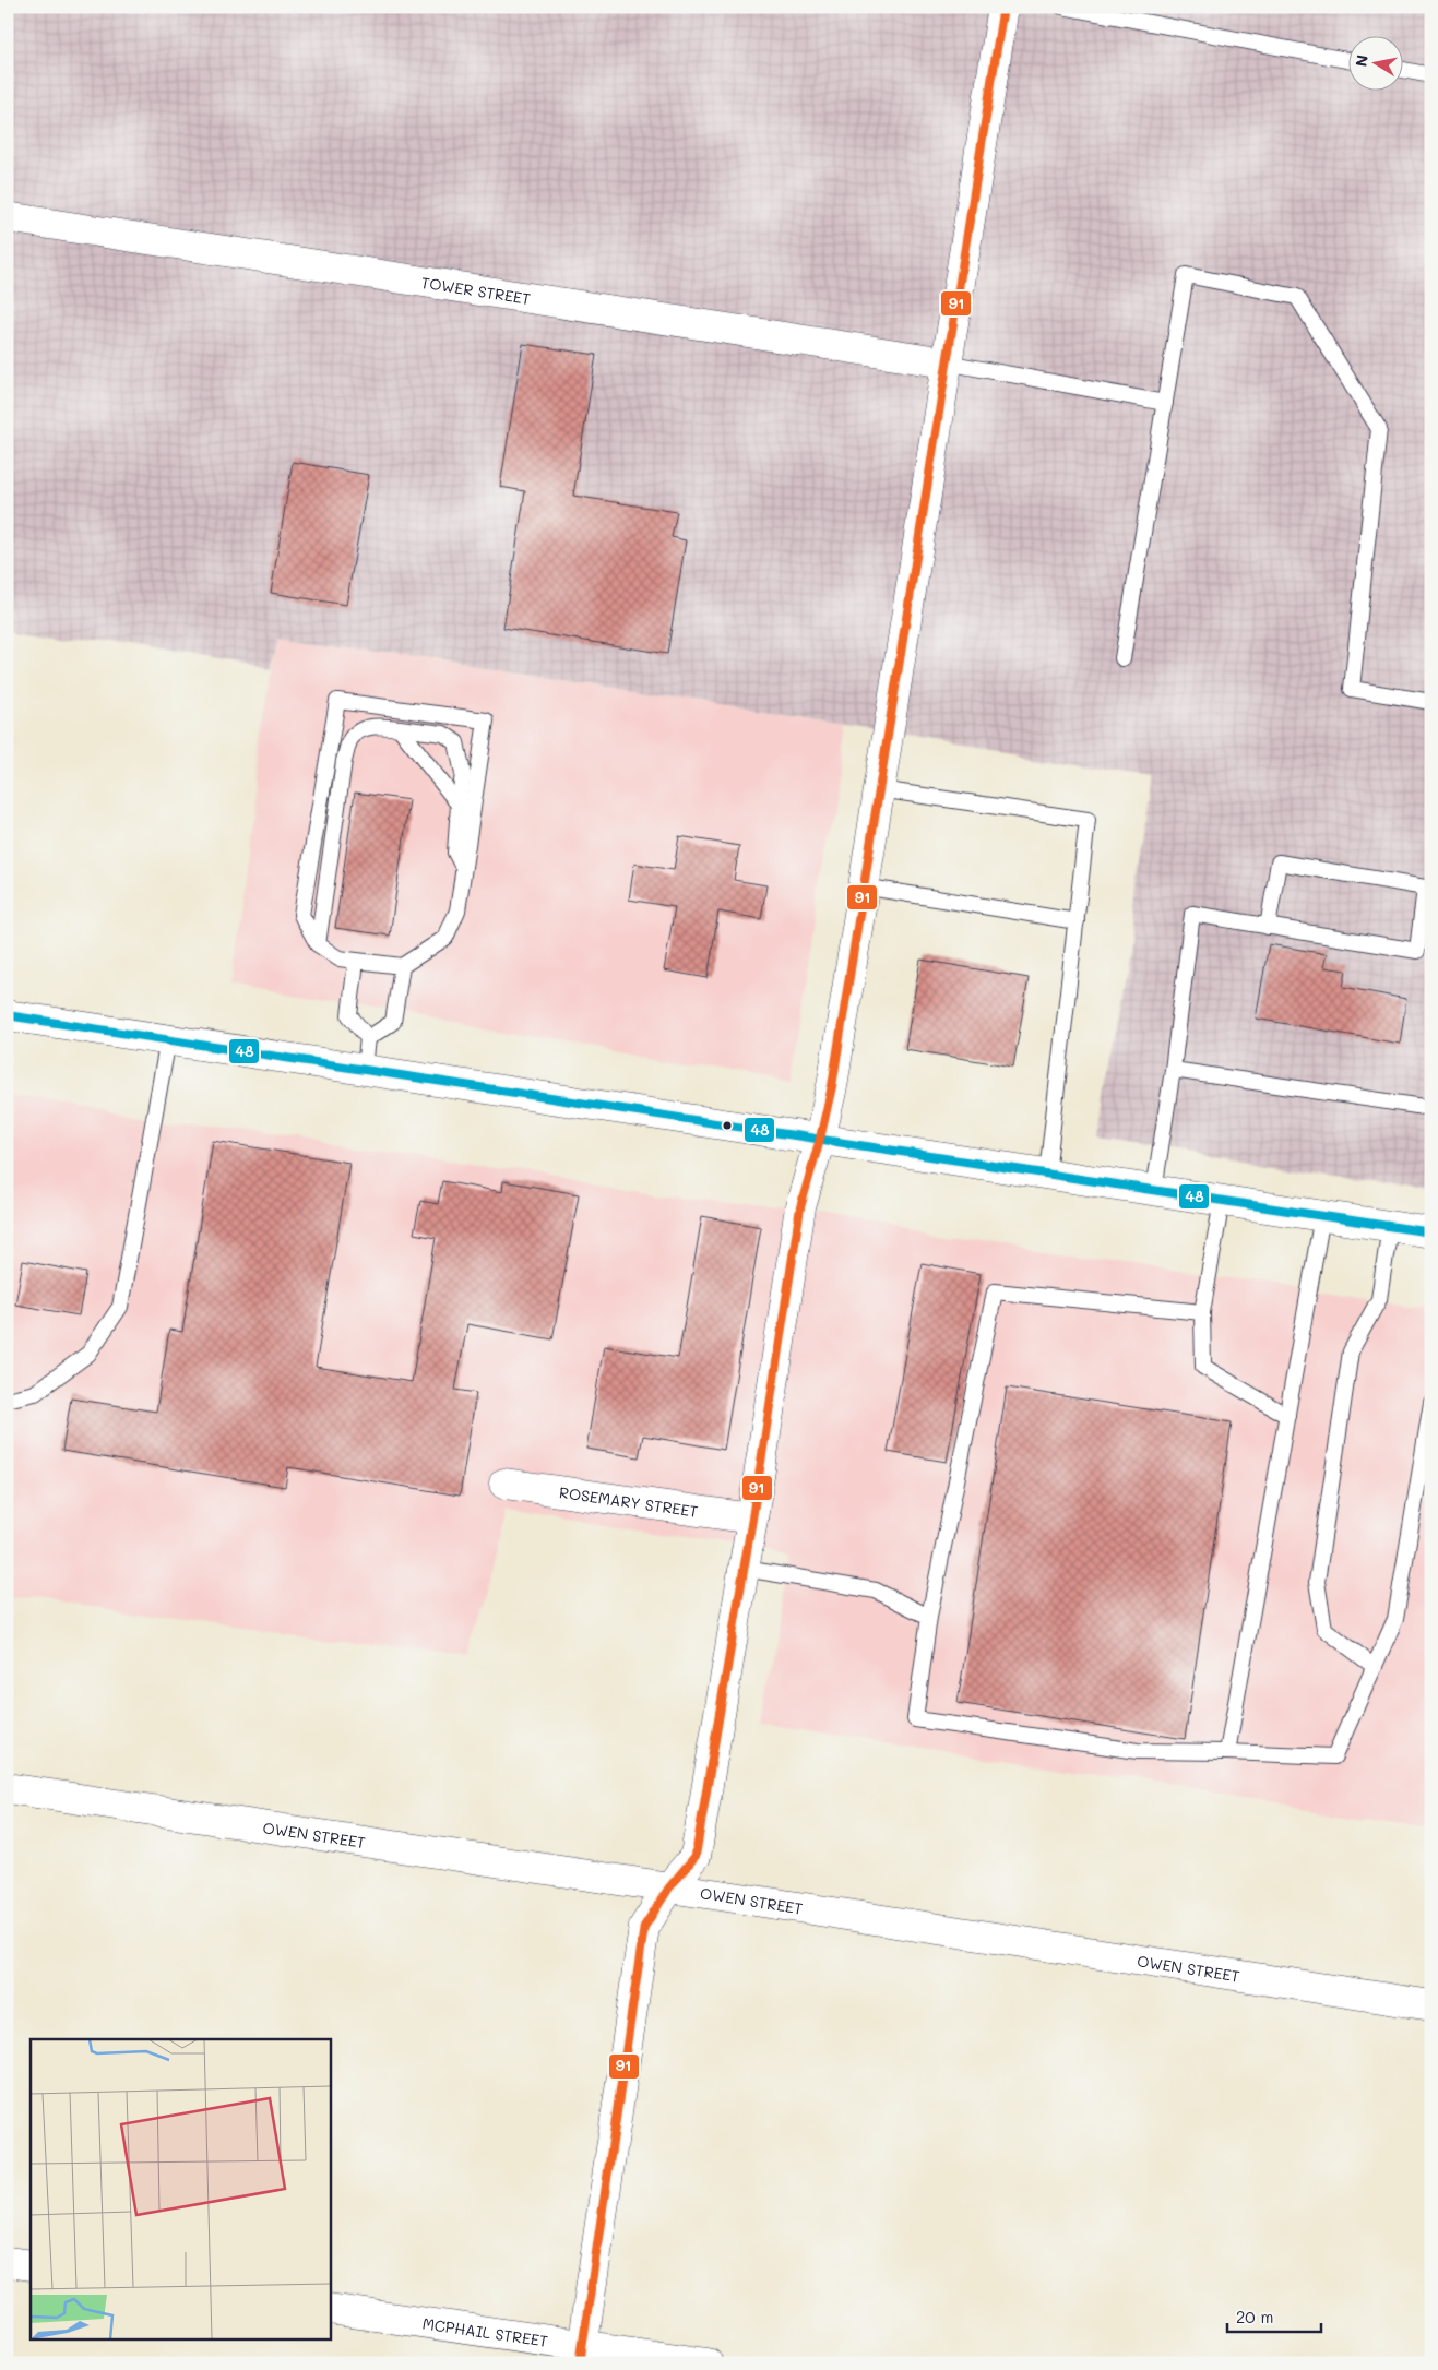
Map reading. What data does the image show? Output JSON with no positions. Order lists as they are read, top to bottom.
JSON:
{
  "streets": {
    "street": [
      "TOWER STREET",
      "ROSEMARY STREET",
      "OWEN STREET",
      "MCPHAIL STREET"
    ]
  },
  "lines": ["transit line 91", "transit line 48"],
  "scale_bar": "20 m",
  "north": "left"
}
